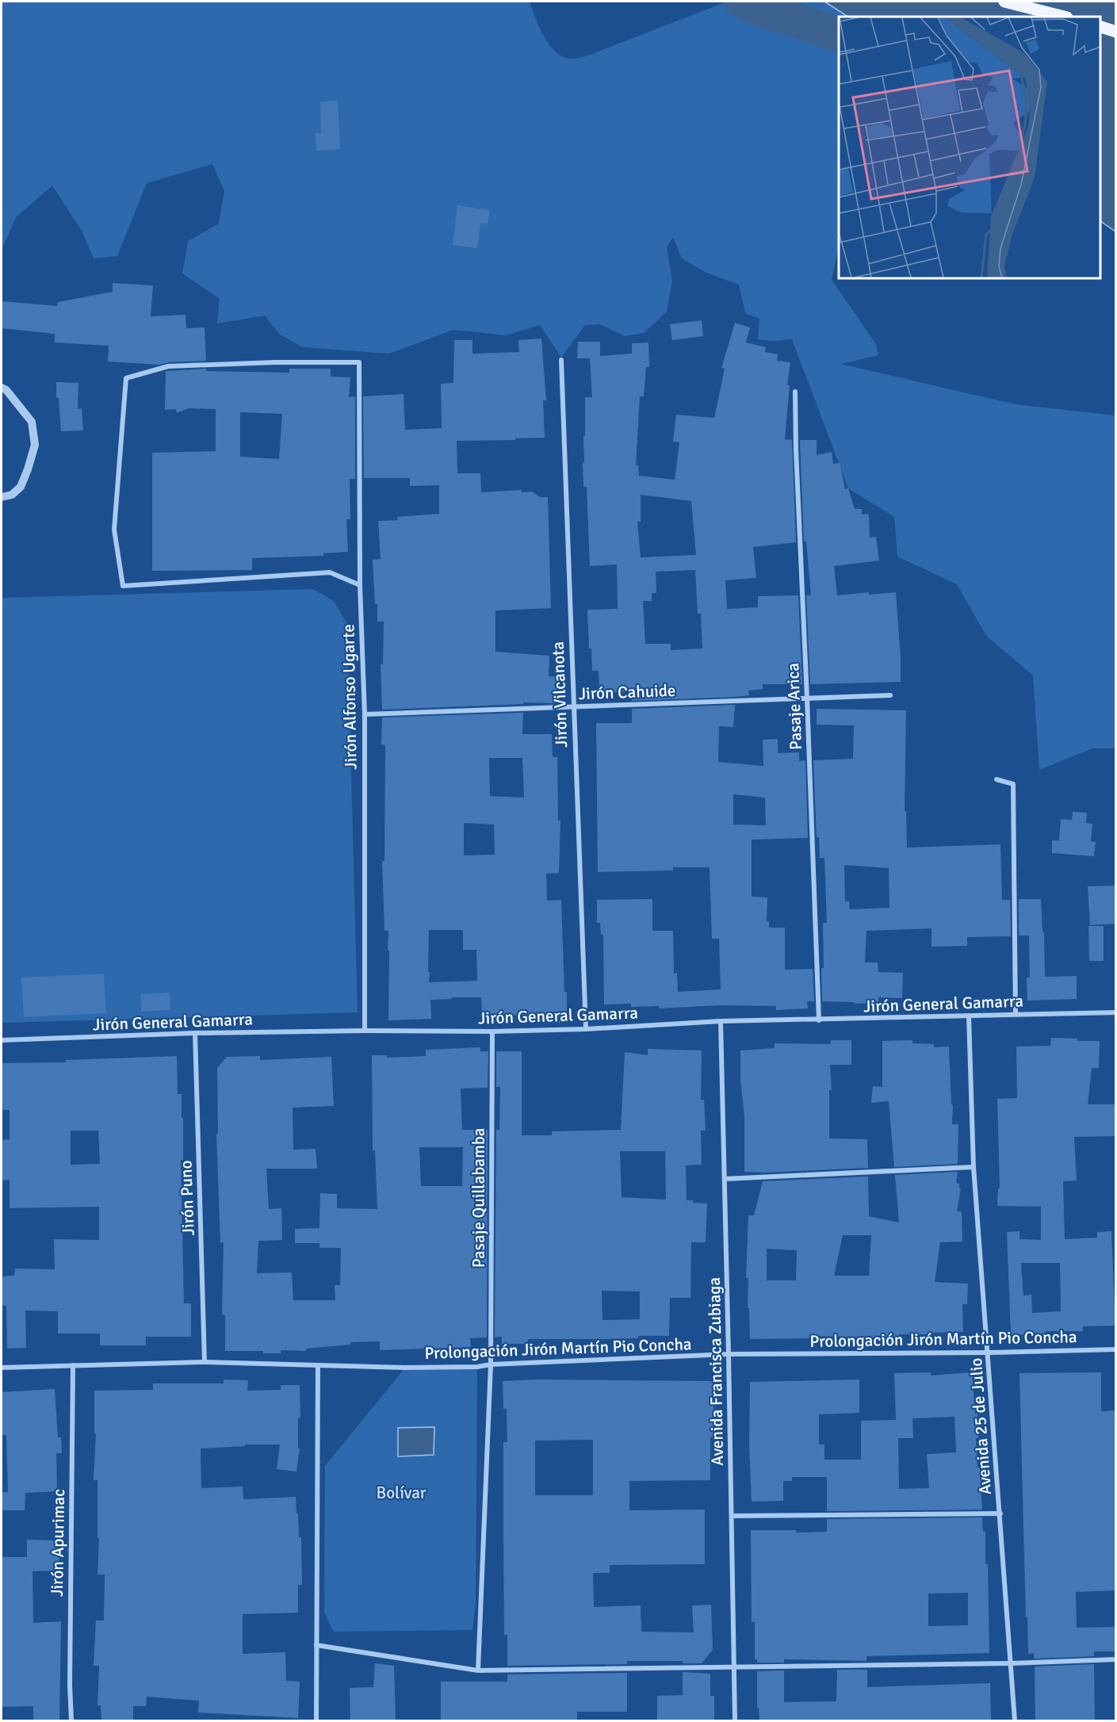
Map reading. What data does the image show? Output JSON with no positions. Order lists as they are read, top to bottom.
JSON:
{
  "streets": {
    "street": [
      "Jirón Cahuide",
      "Jirón Vilcanota",
      "Jirón Alfonso Ugarte",
      "Pasaje Arica",
      "Jirón General Gamarra",
      "Jirón Puno",
      "Pasaje Quillabamba",
      "Prolongación Jirón Martín Pio Concha",
      "Avenida Francisca Zubiaga",
      "Avenida 25 de Julio",
      "Jirón Apurimac"
    ]
  },
  "crossings": [
    ["Jirón Cahuide", "Jirón Vilcanota"],
    ["Jirón Cahuide", "Jirón Alfonso Ugarte"],
    ["Jirón Cahuide", "Pasaje Arica"],
    ["Jirón Vilcanota", "Jirón General Gamarra"],
    ["Jirón Alfonso Ugarte", "Jirón General Gamarra"],
    ["Pasaje Arica", "Jirón General Gamarra"],
    ["Jirón General Gamarra", "Jirón Puno"],
    ["Jirón General Gamarra", "Pasaje Quillabamba"],
    ["Jirón General Gamarra", "Avenida Francisca Zubiaga"],
    ["Jirón General Gamarra", "Avenida 25 de Julio"],
    ["Jirón Puno", "Prolongación Jirón Martín Pio Concha"],
    ["Pasaje Quillabamba", "Prolongación Jirón Martín Pio Concha"],
    ["Prolongación Jirón Martín Pio Concha", "Avenida Francisca Zubiaga"],
    ["Prolongación Jirón Martín Pio Concha", "Avenida 25 de Julio"],
    ["Prolongación Jirón Martín Pio Concha", "Jirón Apurimac"]
  ],
  "parks": ["Bolívar"]
}
